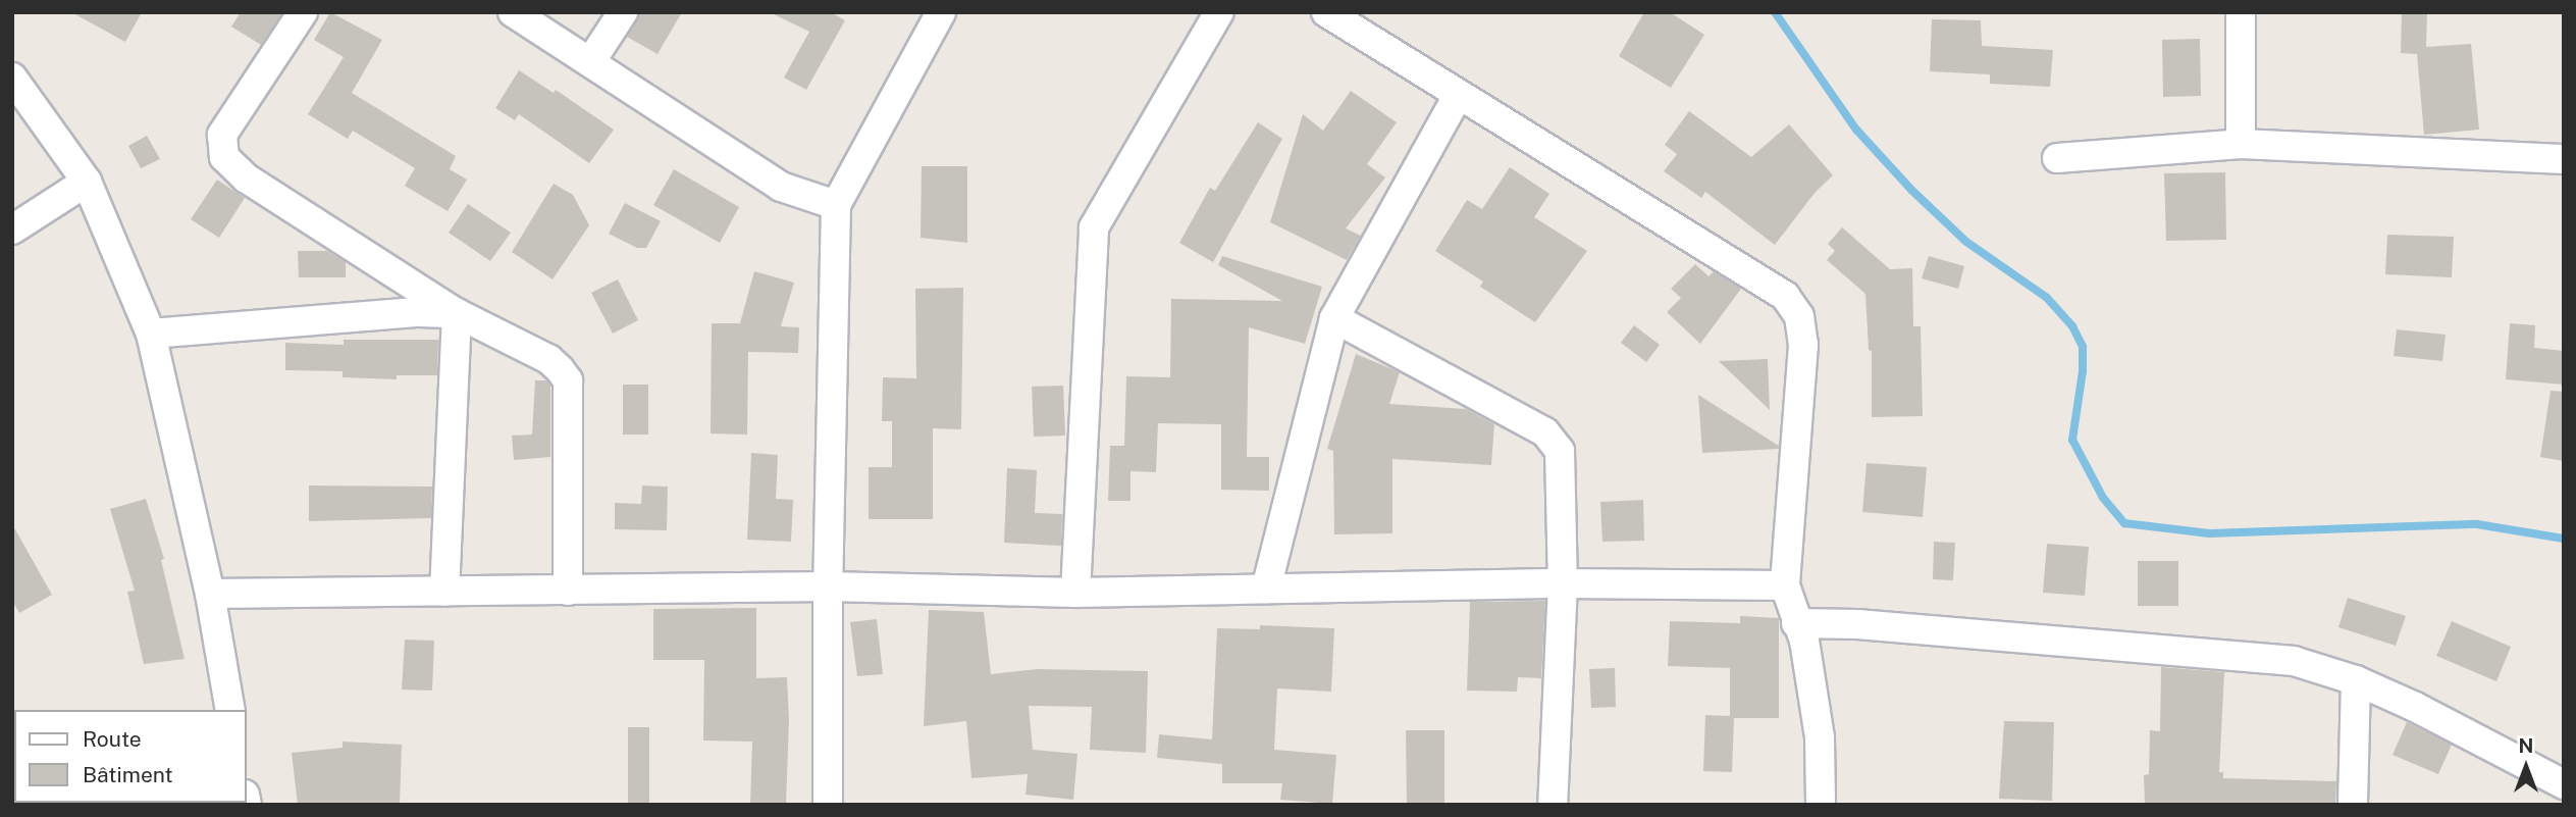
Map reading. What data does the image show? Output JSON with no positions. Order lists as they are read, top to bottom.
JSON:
{
  "legend": ["Route", "Bâtiment"],
  "north": "top"
}
